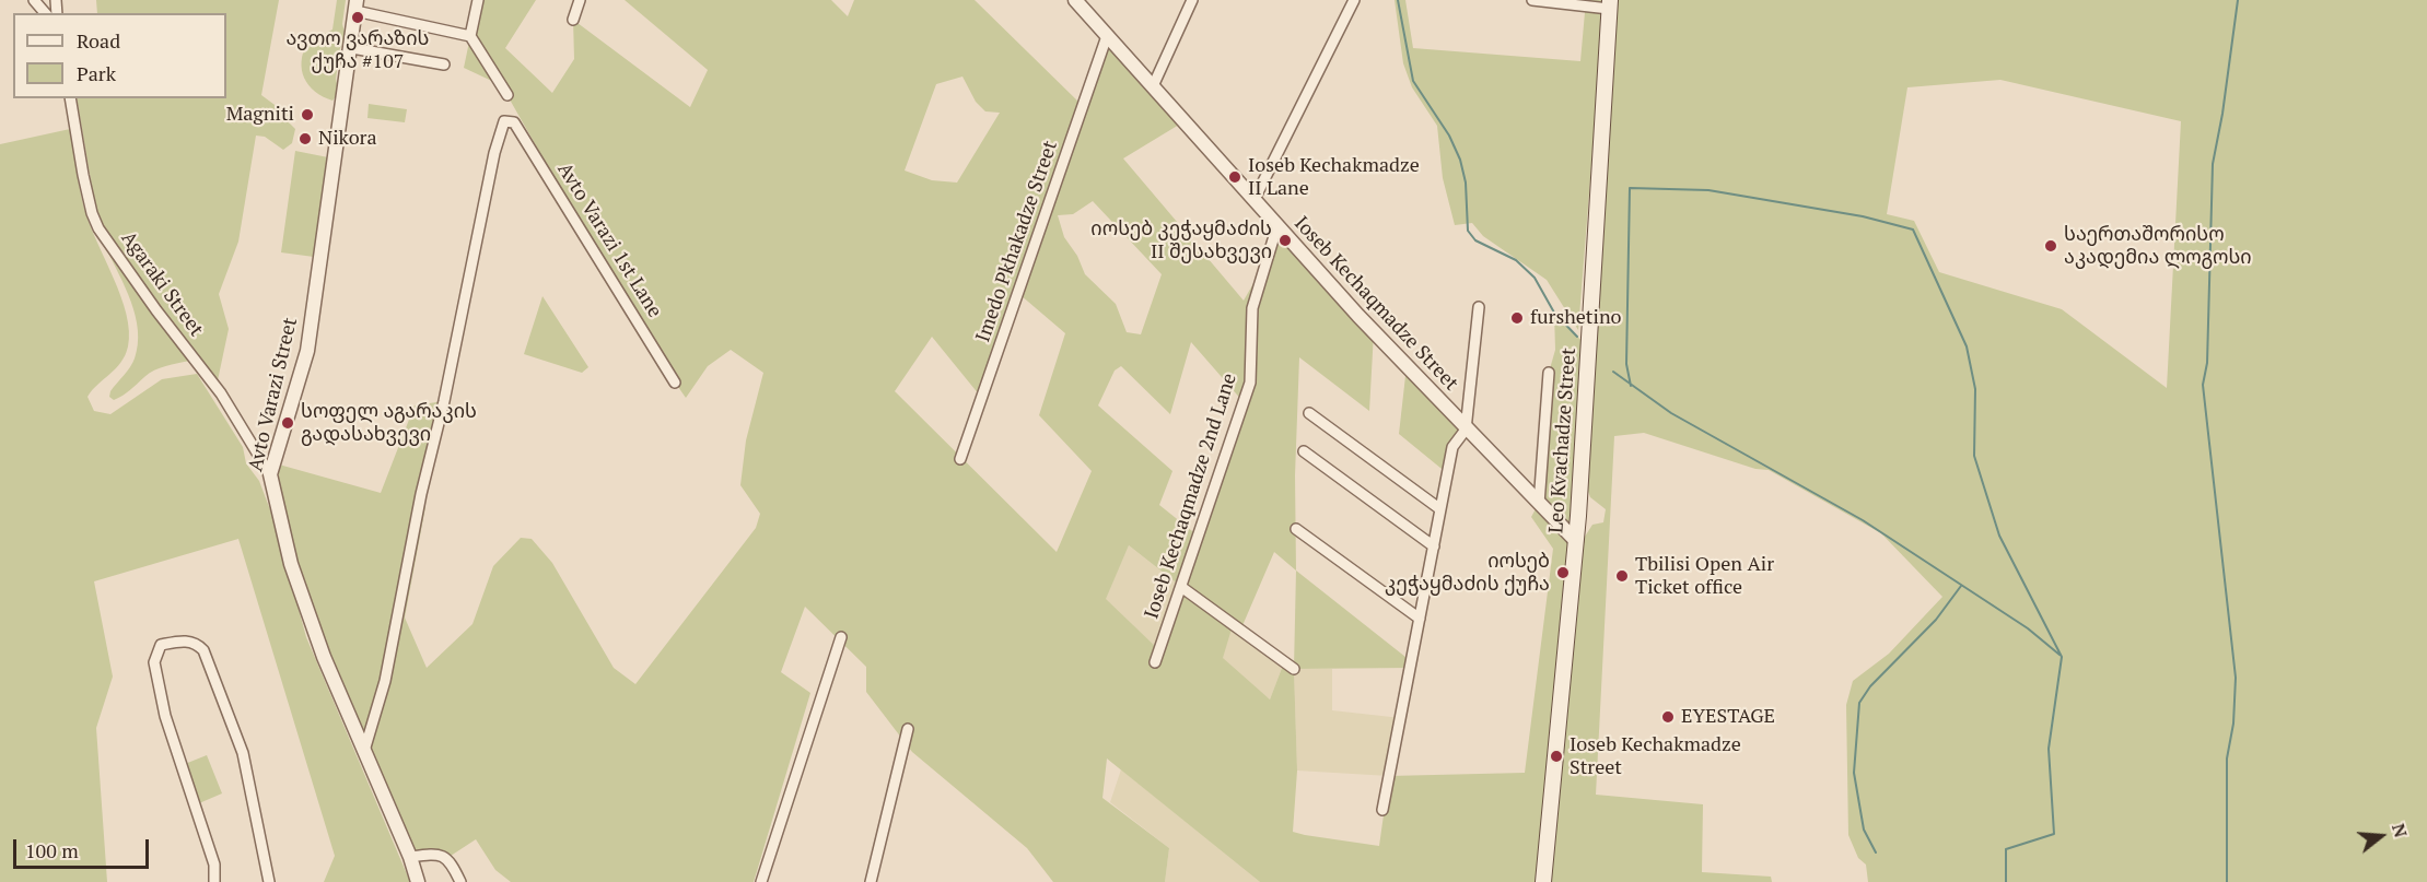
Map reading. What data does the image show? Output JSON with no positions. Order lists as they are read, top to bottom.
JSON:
{
  "streets": {
    "main road": ["Leo Kvachadze Street"],
    "street": [
      "Avto Varazi 1st Lane",
      "Imedo Pkhakadze Street",
      "Agaraki Street",
      "Ioseb Kechaqmadze Street",
      "Avto Varazi Street",
      "Ioseb Kechaqmadze 2nd Lane"
    ]
  },
  "crossings": [
    ["Avto Varazi 1st Lane", "Avto Varazi Street"],
    ["Imedo Pkhakadze Street", "Ioseb Kechaqmadze Street"],
    ["Agaraki Street", "Avto Varazi Street"],
    ["Ioseb Kechaqmadze Street", "Leo Kvachadze Street"],
    ["Ioseb Kechaqmadze Street", "Ioseb Kechaqmadze 2nd Lane"]
  ],
  "places": [
    "ავთო ვარაზის ქუჩა #107",
    "Magniti",
    "Nikora",
    "Ioseb Kechakmadze II Lane",
    "იოსებ კეჭაყმაძის II შესახვევი",
    "საერთაშორისო აკადემია ლოგოსი",
    "furshetino",
    "სოფელ აგარაკის გადასახვევი",
    "იოსებ კეჭაყმაძის ქუჩა",
    "Tbilisi Open Air Ticket office",
    "EYESTAGE",
    "Ioseb Kechakmadze Street"
  ],
  "legend": ["Road", "Park"],
  "scale_bar": "100 m",
  "north": "right"
}
